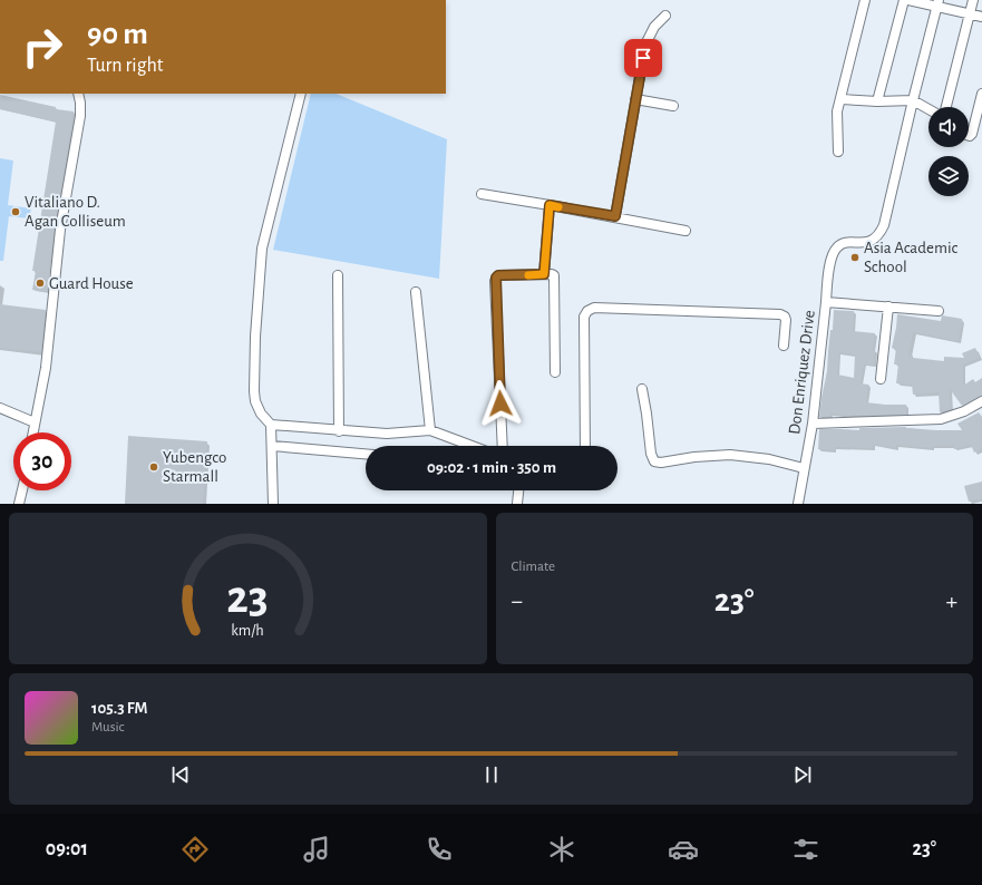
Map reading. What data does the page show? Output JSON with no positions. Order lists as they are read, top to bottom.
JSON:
{
  "streets": {
    "street": ["Don Enriquez Drive"]
  },
  "places": [
    "Vitaliano D. Agan Colliseum",
    "Asia Academic School",
    "Guard House",
    "Yubengco Starmall"
  ],
  "page": {
    "turn": ["90 m", "Turn right"],
    "limit": "30",
    "trip": "09:02 · 1 min · 350 m",
    "tile": "Climate",
    "heat": ["−", "23°", "+"],
    "song": ["105.3 FM", "Music"],
    "tabs": ["09:01", "23°"],
    "gauge": ["23", "km/h"]
  }
}
